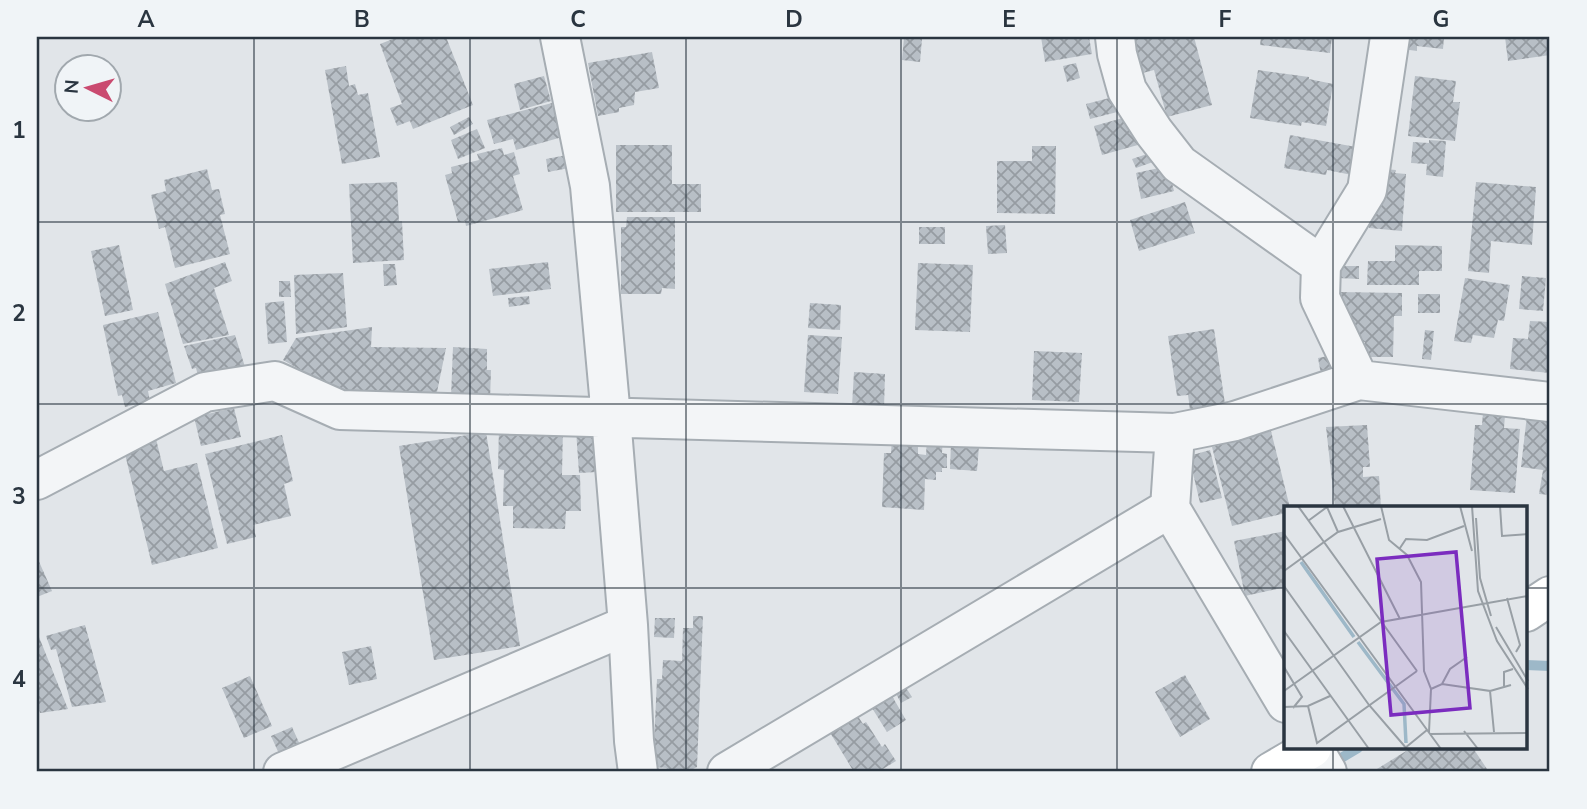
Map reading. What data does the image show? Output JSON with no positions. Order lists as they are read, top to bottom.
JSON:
{
  "north": "left",
  "grid": {
    "columns": [
      "A",
      "B",
      "C",
      "D",
      "E",
      "F",
      "G"
    ],
    "rows": [
      "1",
      "2",
      "3",
      "4"
    ]
  }
}
